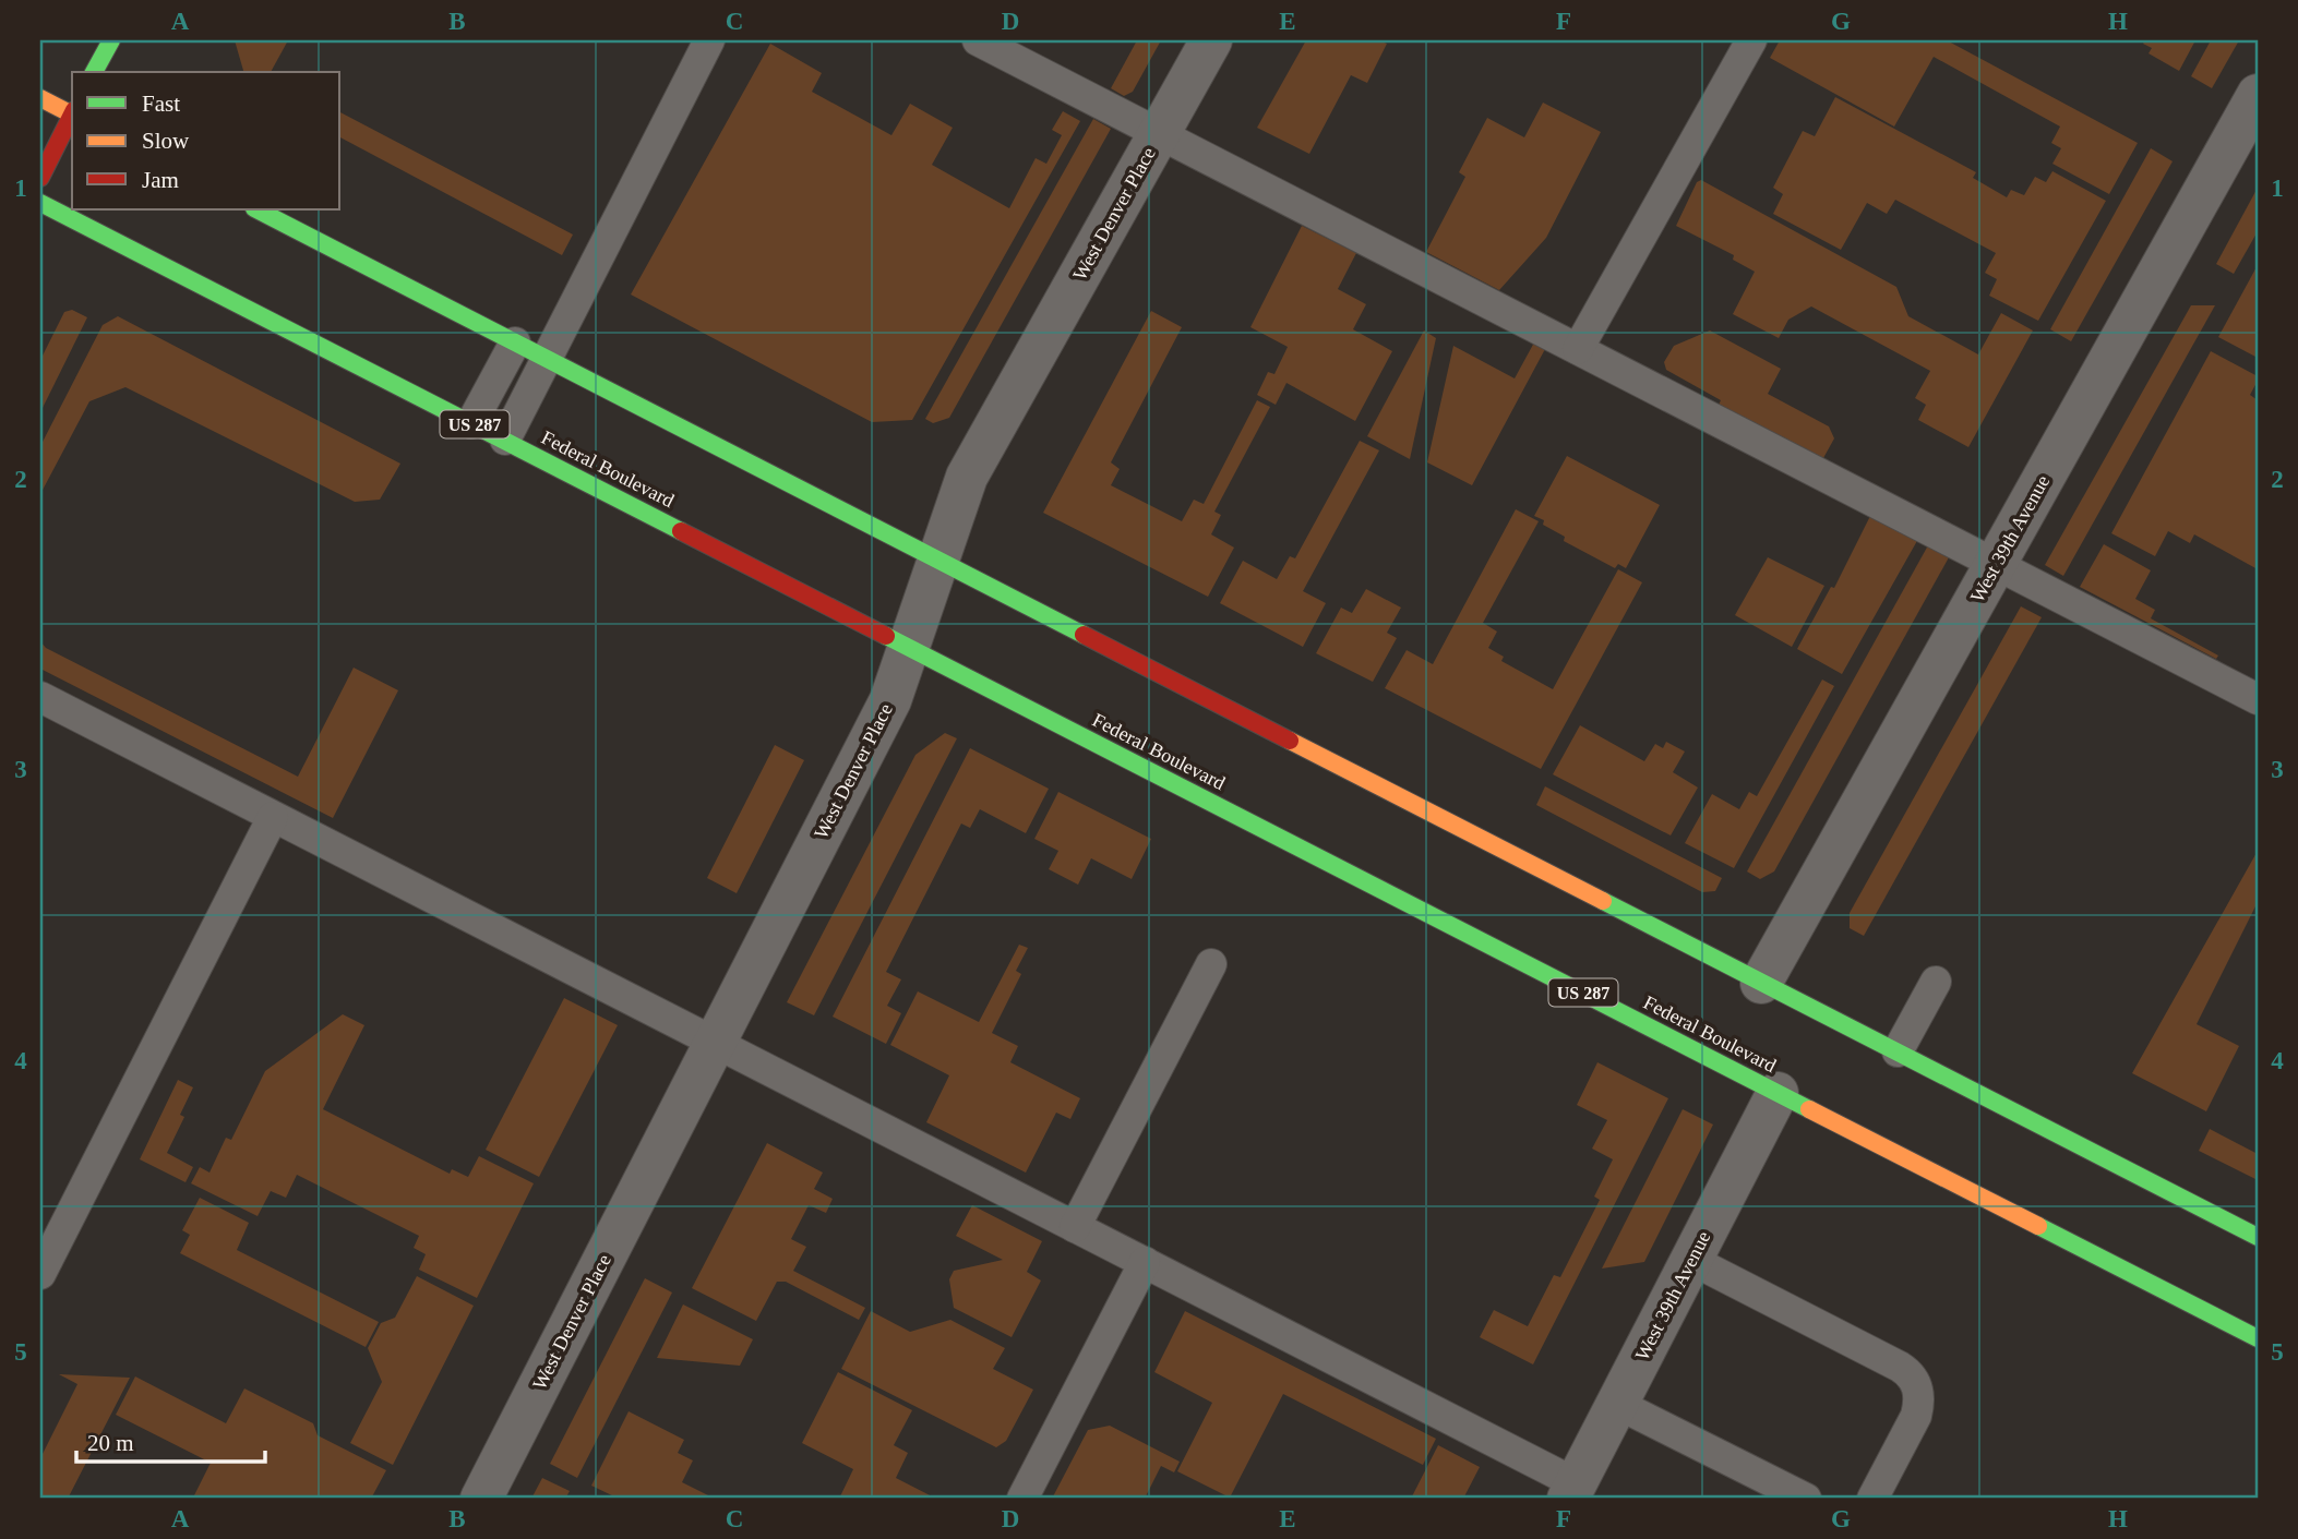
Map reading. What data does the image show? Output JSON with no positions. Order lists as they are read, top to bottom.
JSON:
{
  "streets": {
    "main road": ["US 287", "Federal Boulevard"],
    "street": ["West Denver Place", "West 39th Avenue"]
  },
  "crossings": [
    ["West Denver Place", "Federal Boulevard"],
    ["Federal Boulevard", "West 39th Avenue"]
  ],
  "legend": ["Fast", "Slow", "Jam"],
  "scale_bar": "20 m",
  "grid": {
    "columns": [
      "A",
      "B",
      "C",
      "D",
      "E",
      "F",
      "G",
      "H"
    ],
    "rows": [
      "1",
      "2",
      "3",
      "4",
      "5"
    ]
  }
}
